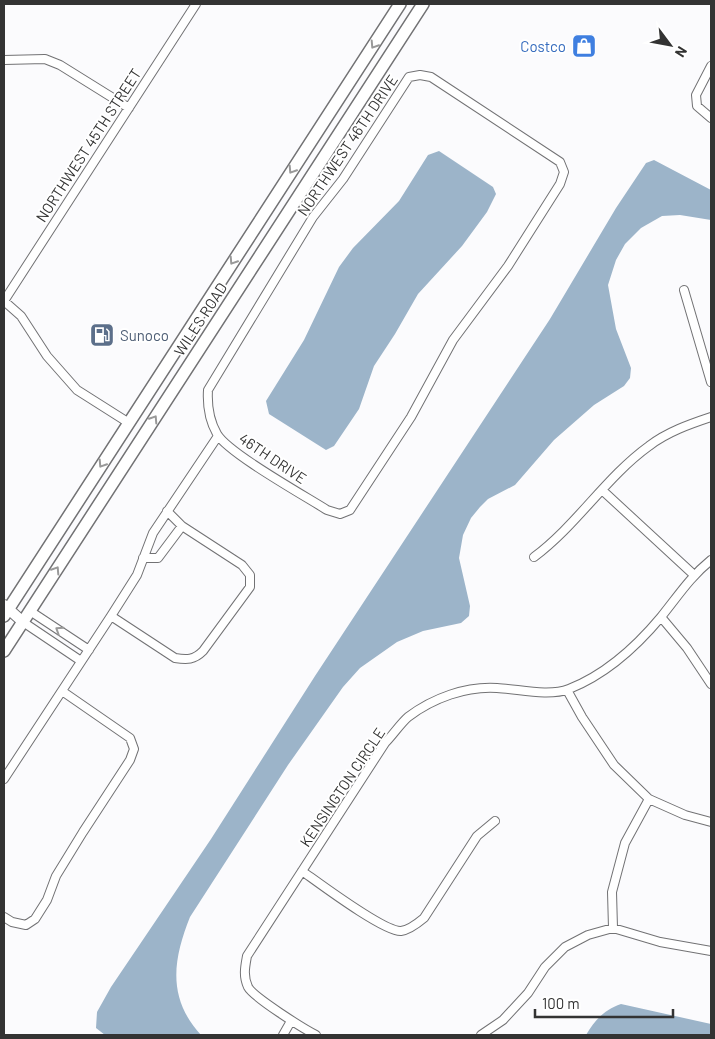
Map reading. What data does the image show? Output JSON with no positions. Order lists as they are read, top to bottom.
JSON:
{
  "streets": {
    "main road": ["WILES ROAD"],
    "street": [
      "NORTHWEST 45TH STREET",
      "NORTHWEST 46TH DRIVE",
      "46TH DRIVE",
      "KENSINGTON CIRCLE"
    ]
  },
  "crossings": [
    ["NORTHWEST 46TH DRIVE", "46TH DRIVE"]
  ],
  "places": {
    "shop": ["Costco"],
    "fuel station": ["Sunoco"]
  },
  "scale_bar": "100 m",
  "north": "bottom right"
}
